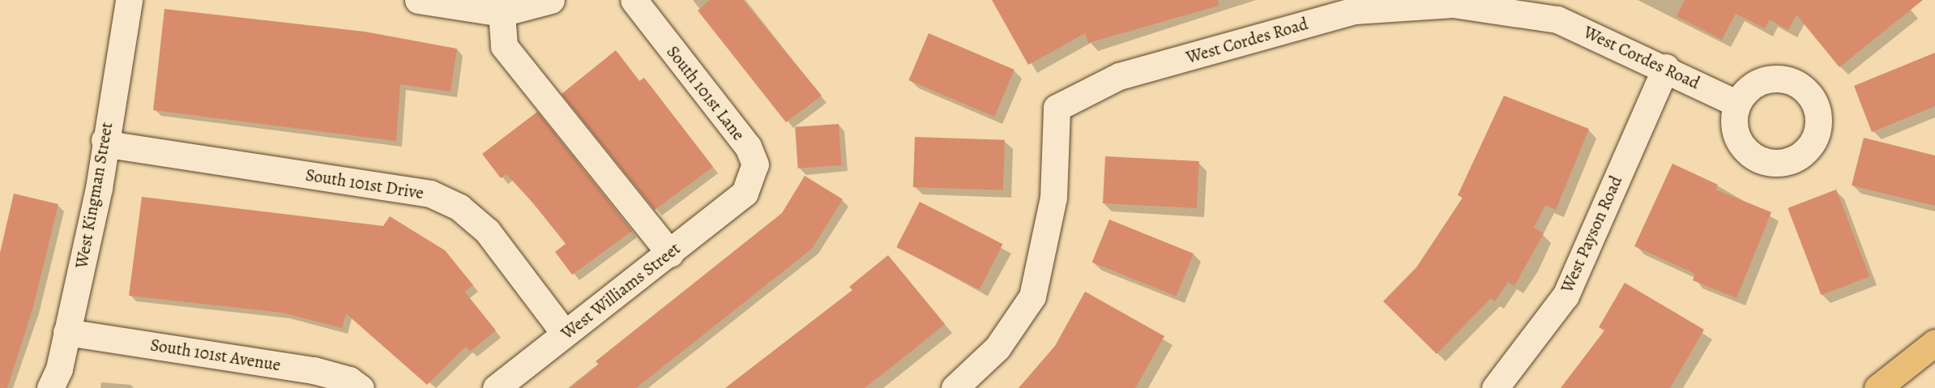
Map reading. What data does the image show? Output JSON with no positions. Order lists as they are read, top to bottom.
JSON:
{
  "streets": {
    "street": [
      "West Cordes Road",
      "South 101st Lane",
      "South 101st Drive",
      "West Kingman Street",
      "West Payson Road",
      "West Williams Street",
      "South 101st Avenue"
    ]
  },
  "crossings": [
    ["West Cordes Road", "West Payson Road"],
    ["South 101st Lane", "West Williams Street"],
    ["South 101st Drive", "West Kingman Street"],
    ["South 101st Drive", "West Williams Street"],
    ["West Kingman Street", "South 101st Avenue"]
  ]
}
